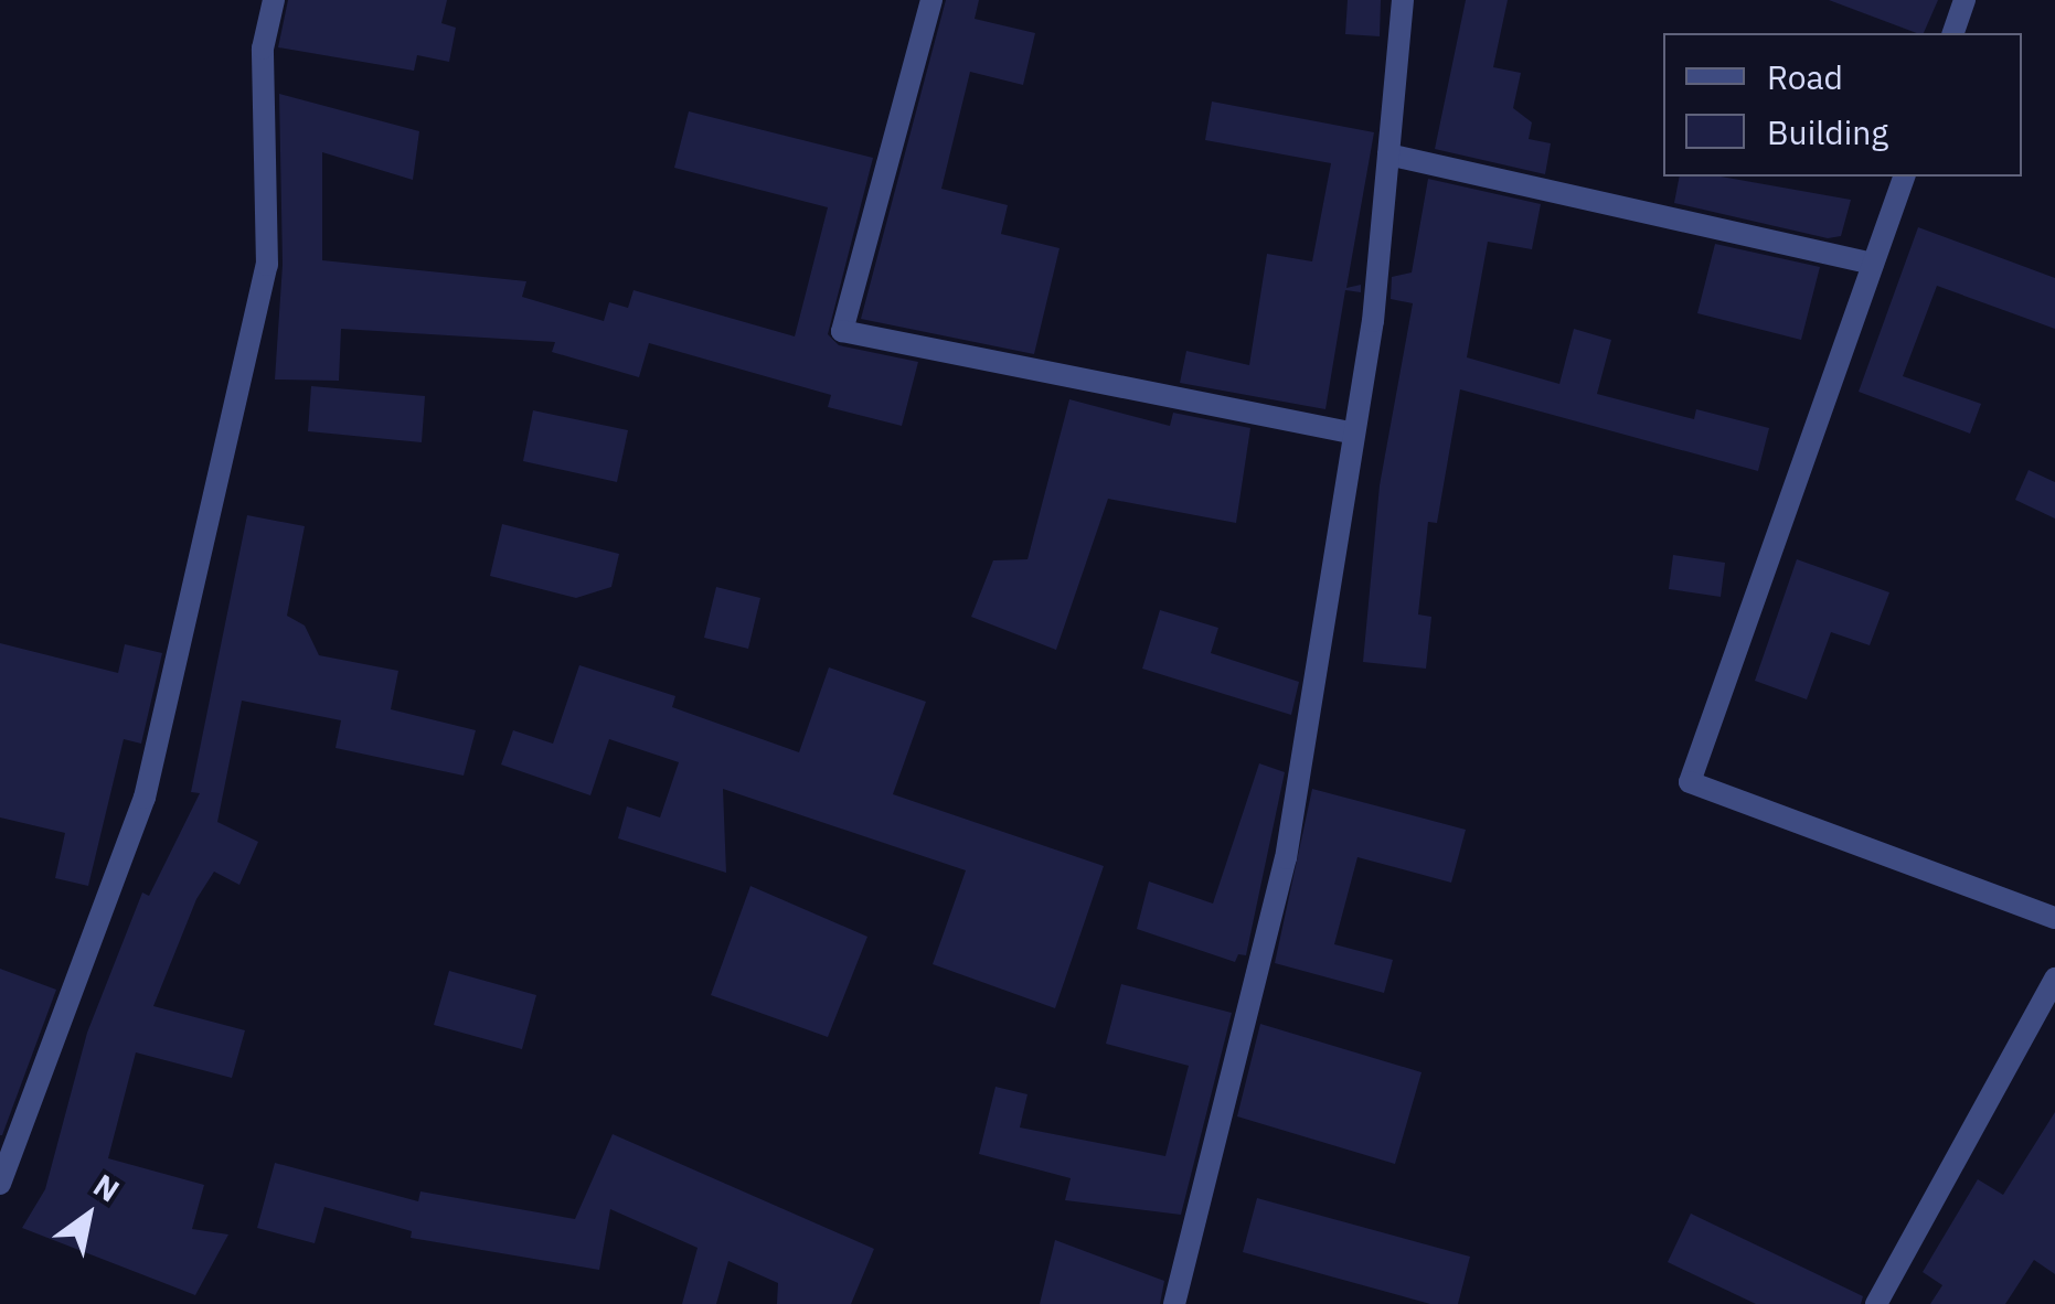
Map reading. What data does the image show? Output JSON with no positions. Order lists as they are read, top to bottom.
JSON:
{
  "legend": ["Road", "Building"],
  "north": "top right"
}
